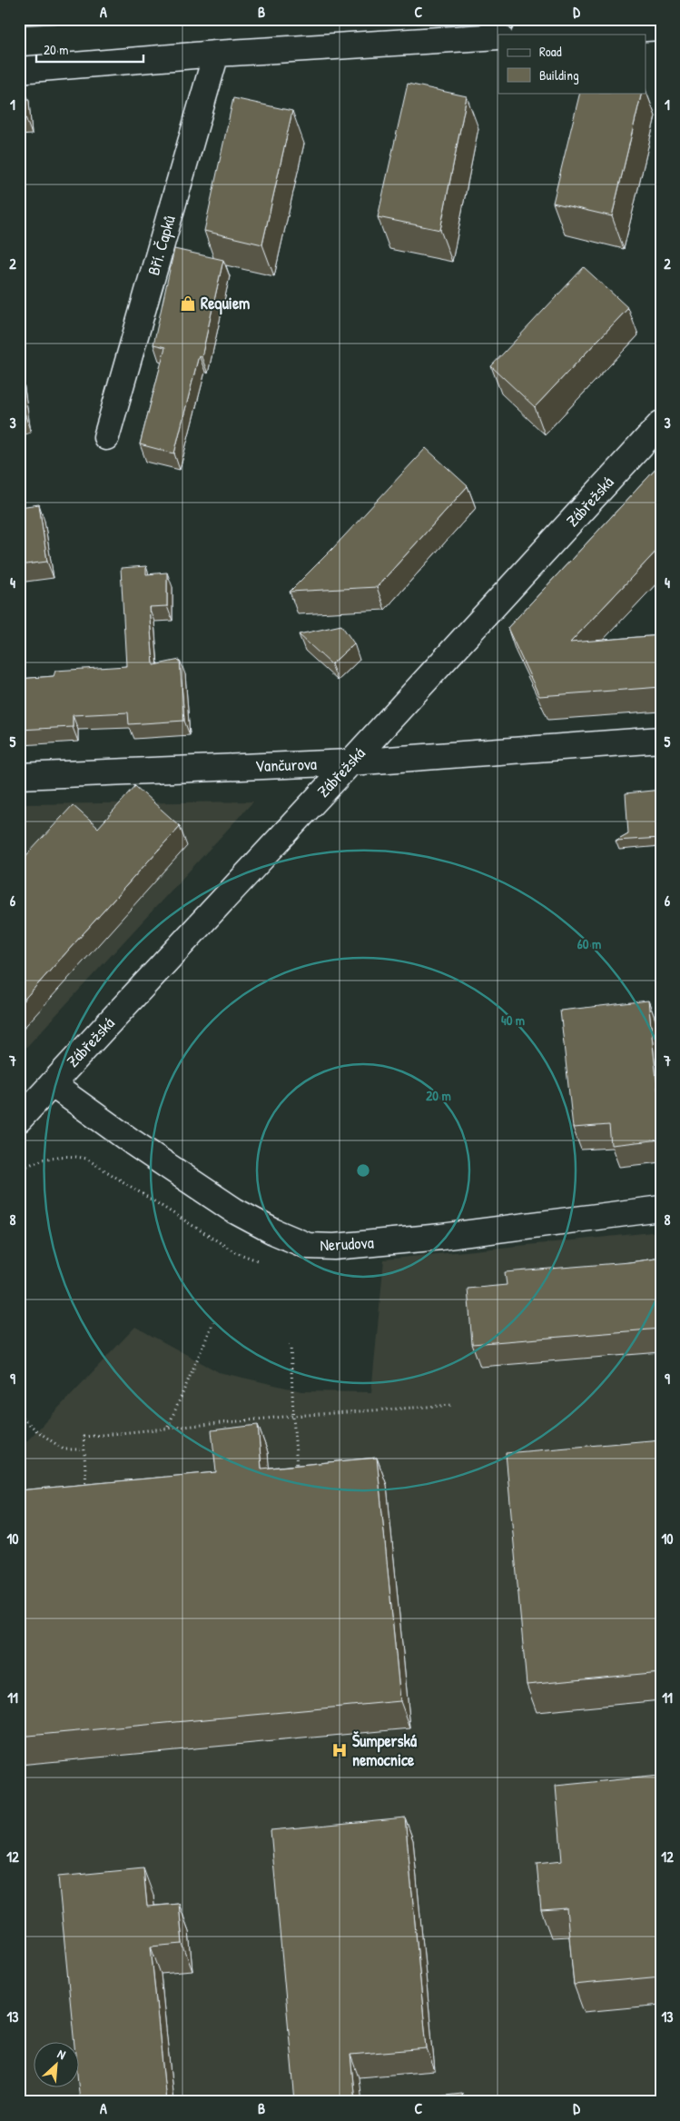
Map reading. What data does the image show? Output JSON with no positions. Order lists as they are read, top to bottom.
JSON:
{
  "streets": {
    "street": [
      "Bří. Čapků",
      "Zábřežská",
      "Vančurova",
      "Nerudova"
    ]
  },
  "crossings": [
    ["Zábřežská", "Vančurova"],
    ["Zábřežská", "Nerudova"]
  ],
  "places": {
    "shop": ["Requiem"],
    "hospital": ["Šumperská nemocnice"]
  },
  "legend": ["Road", "Building"],
  "scale_bar": "20 m",
  "north": "top right",
  "grid": {
    "columns": [
      "A",
      "B",
      "C",
      "D"
    ],
    "rows": [
      "1",
      "2",
      "3",
      "4",
      "5",
      "6",
      "7",
      "8",
      "9",
      "10",
      "11",
      "12",
      "13"
    ]
  },
  "rings": ["60 m", "40 m", "20 m"]
}
